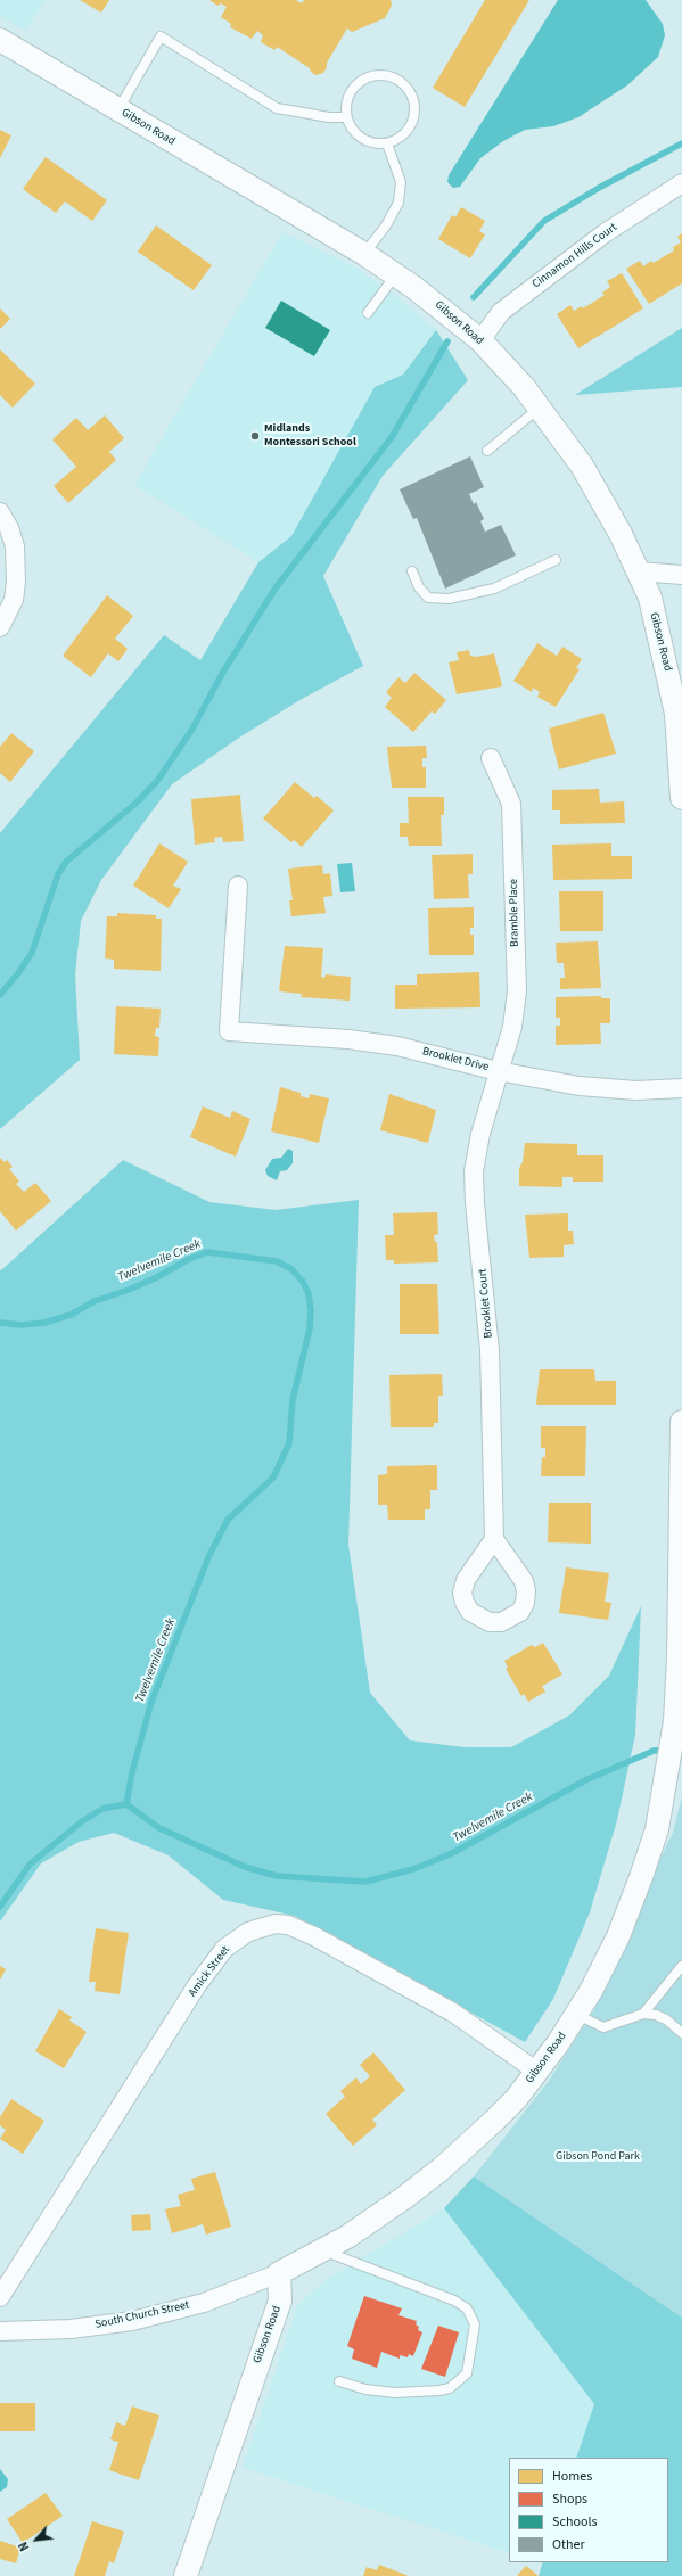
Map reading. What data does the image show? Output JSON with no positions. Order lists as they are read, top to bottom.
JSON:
{
  "streets": {
    "street": [
      "Gibson Road",
      "Cinnamon Hills Court",
      "Bramble Place",
      "Brooklet Drive",
      "Brooklet Court",
      "Amick Street",
      "South Church Street"
    ]
  },
  "crossings": [
    ["Gibson Road", "Cinnamon Hills Court"],
    ["Gibson Road", "Amick Street"],
    ["Gibson Road", "South Church Street"],
    ["Bramble Place", "Brooklet Drive"],
    ["Bramble Place", "Brooklet Court"],
    ["Brooklet Drive", "Brooklet Court"]
  ],
  "water": ["Twelvemile Creek"],
  "parks": ["Gibson Pond Park"],
  "places": ["Midlands Montessori School"],
  "legend": [
    "Homes",
    "Shops",
    "Schools",
    "Other"
  ],
  "north": "bottom left"
}
